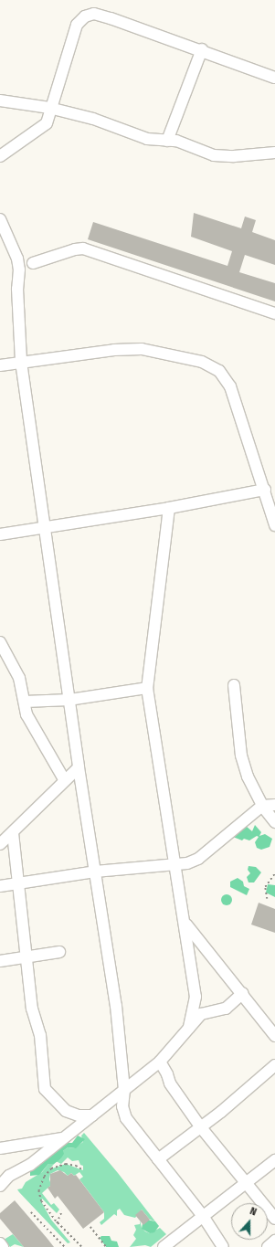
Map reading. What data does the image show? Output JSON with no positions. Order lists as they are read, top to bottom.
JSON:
{
  "north": "top"
}
